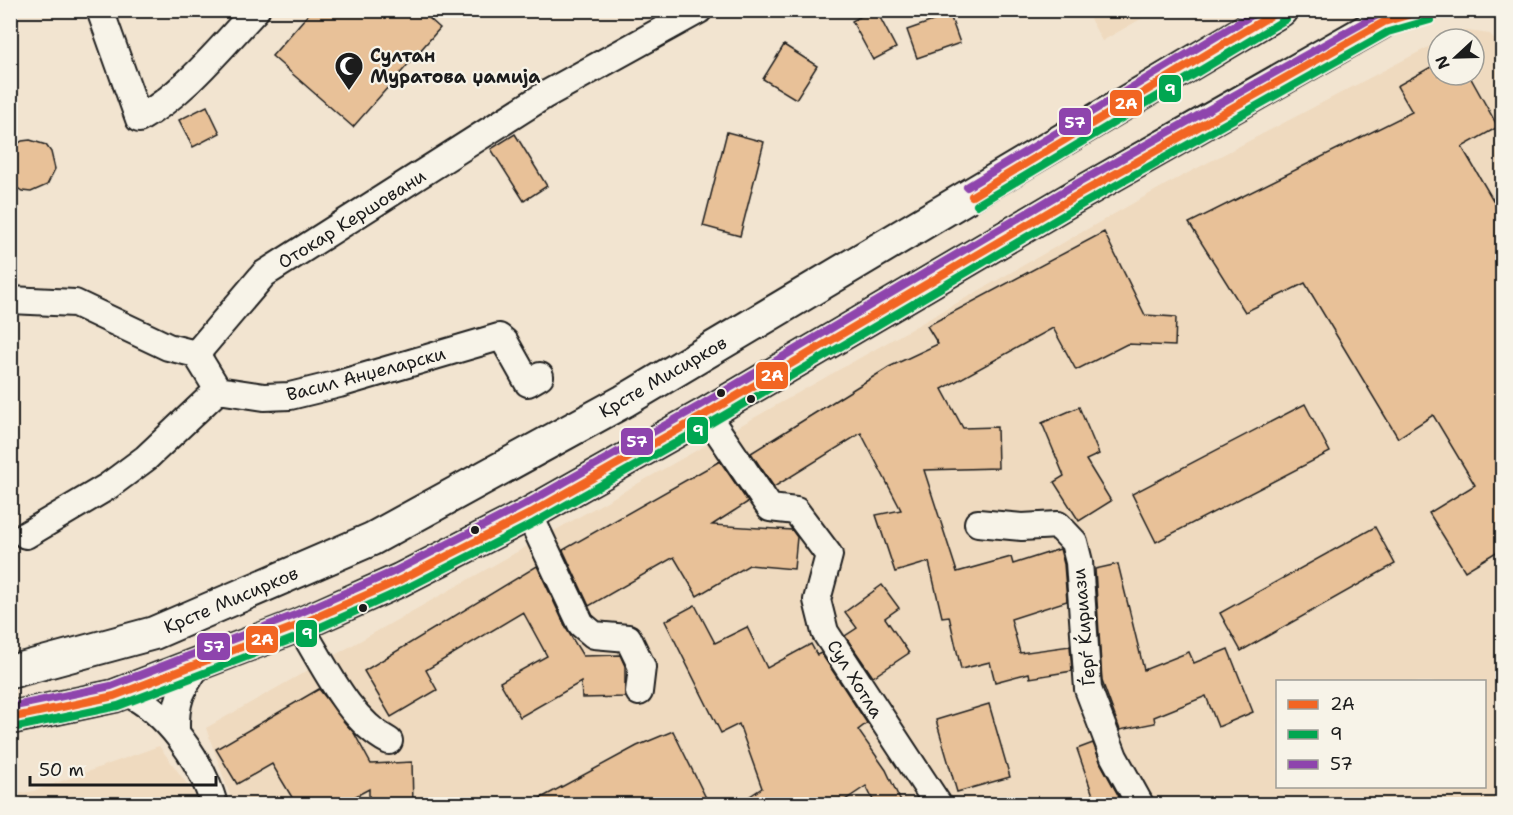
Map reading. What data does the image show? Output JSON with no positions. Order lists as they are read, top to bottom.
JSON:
{
  "streets": {
    "street": [
      "Отокар Кершовани",
      "Васил Анџеларски",
      "Крсте Мисирков",
      "Ѓерѓ Ќириази",
      "Сул Хотла"
    ]
  },
  "places": {
    "mosque": ["Султан Муратова џамија"]
  },
  "lines": ["transit line 2A", "transit line 57", "transit line 9"],
  "legend": ["2A", "9", "57"],
  "scale_bar": "50 m",
  "north": "left"
}
